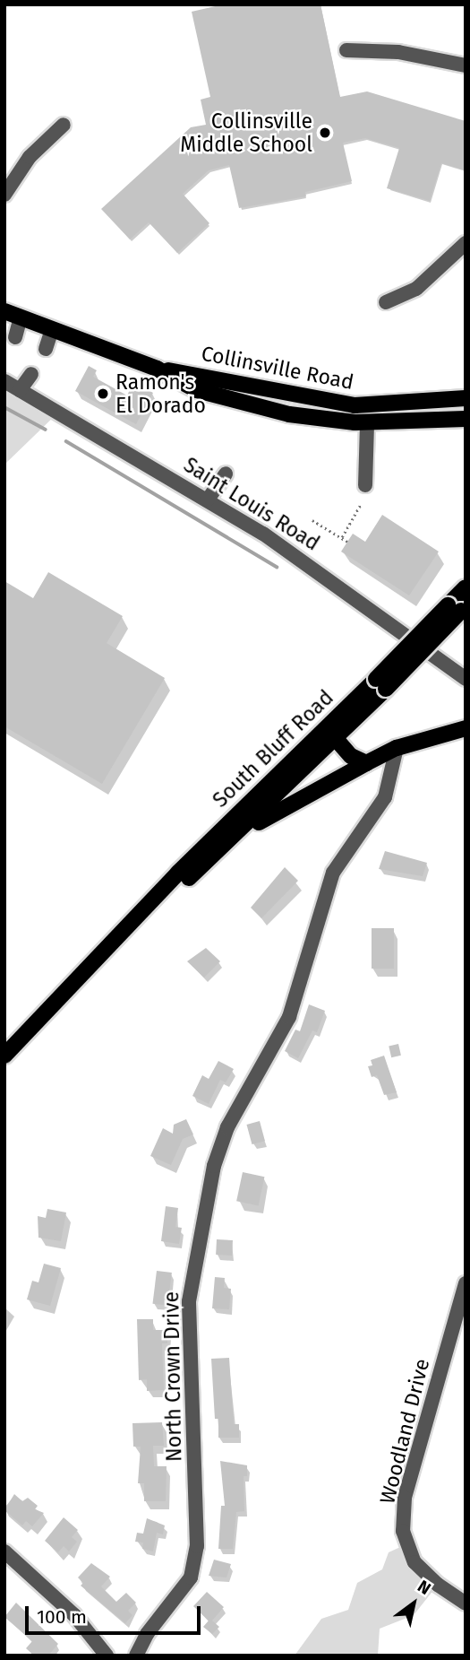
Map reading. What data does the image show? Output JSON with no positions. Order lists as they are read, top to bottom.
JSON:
{
  "streets": {
    "main road": ["Collinsville Road", "South Bluff Road"],
    "street": ["Saint Louis Road", "North Crown Drive", "Woodland Drive"]
  },
  "places": ["Collinsville Middle School", "Ramon's El Dorado"],
  "scale_bar": "100 m",
  "north": "top right"
}
